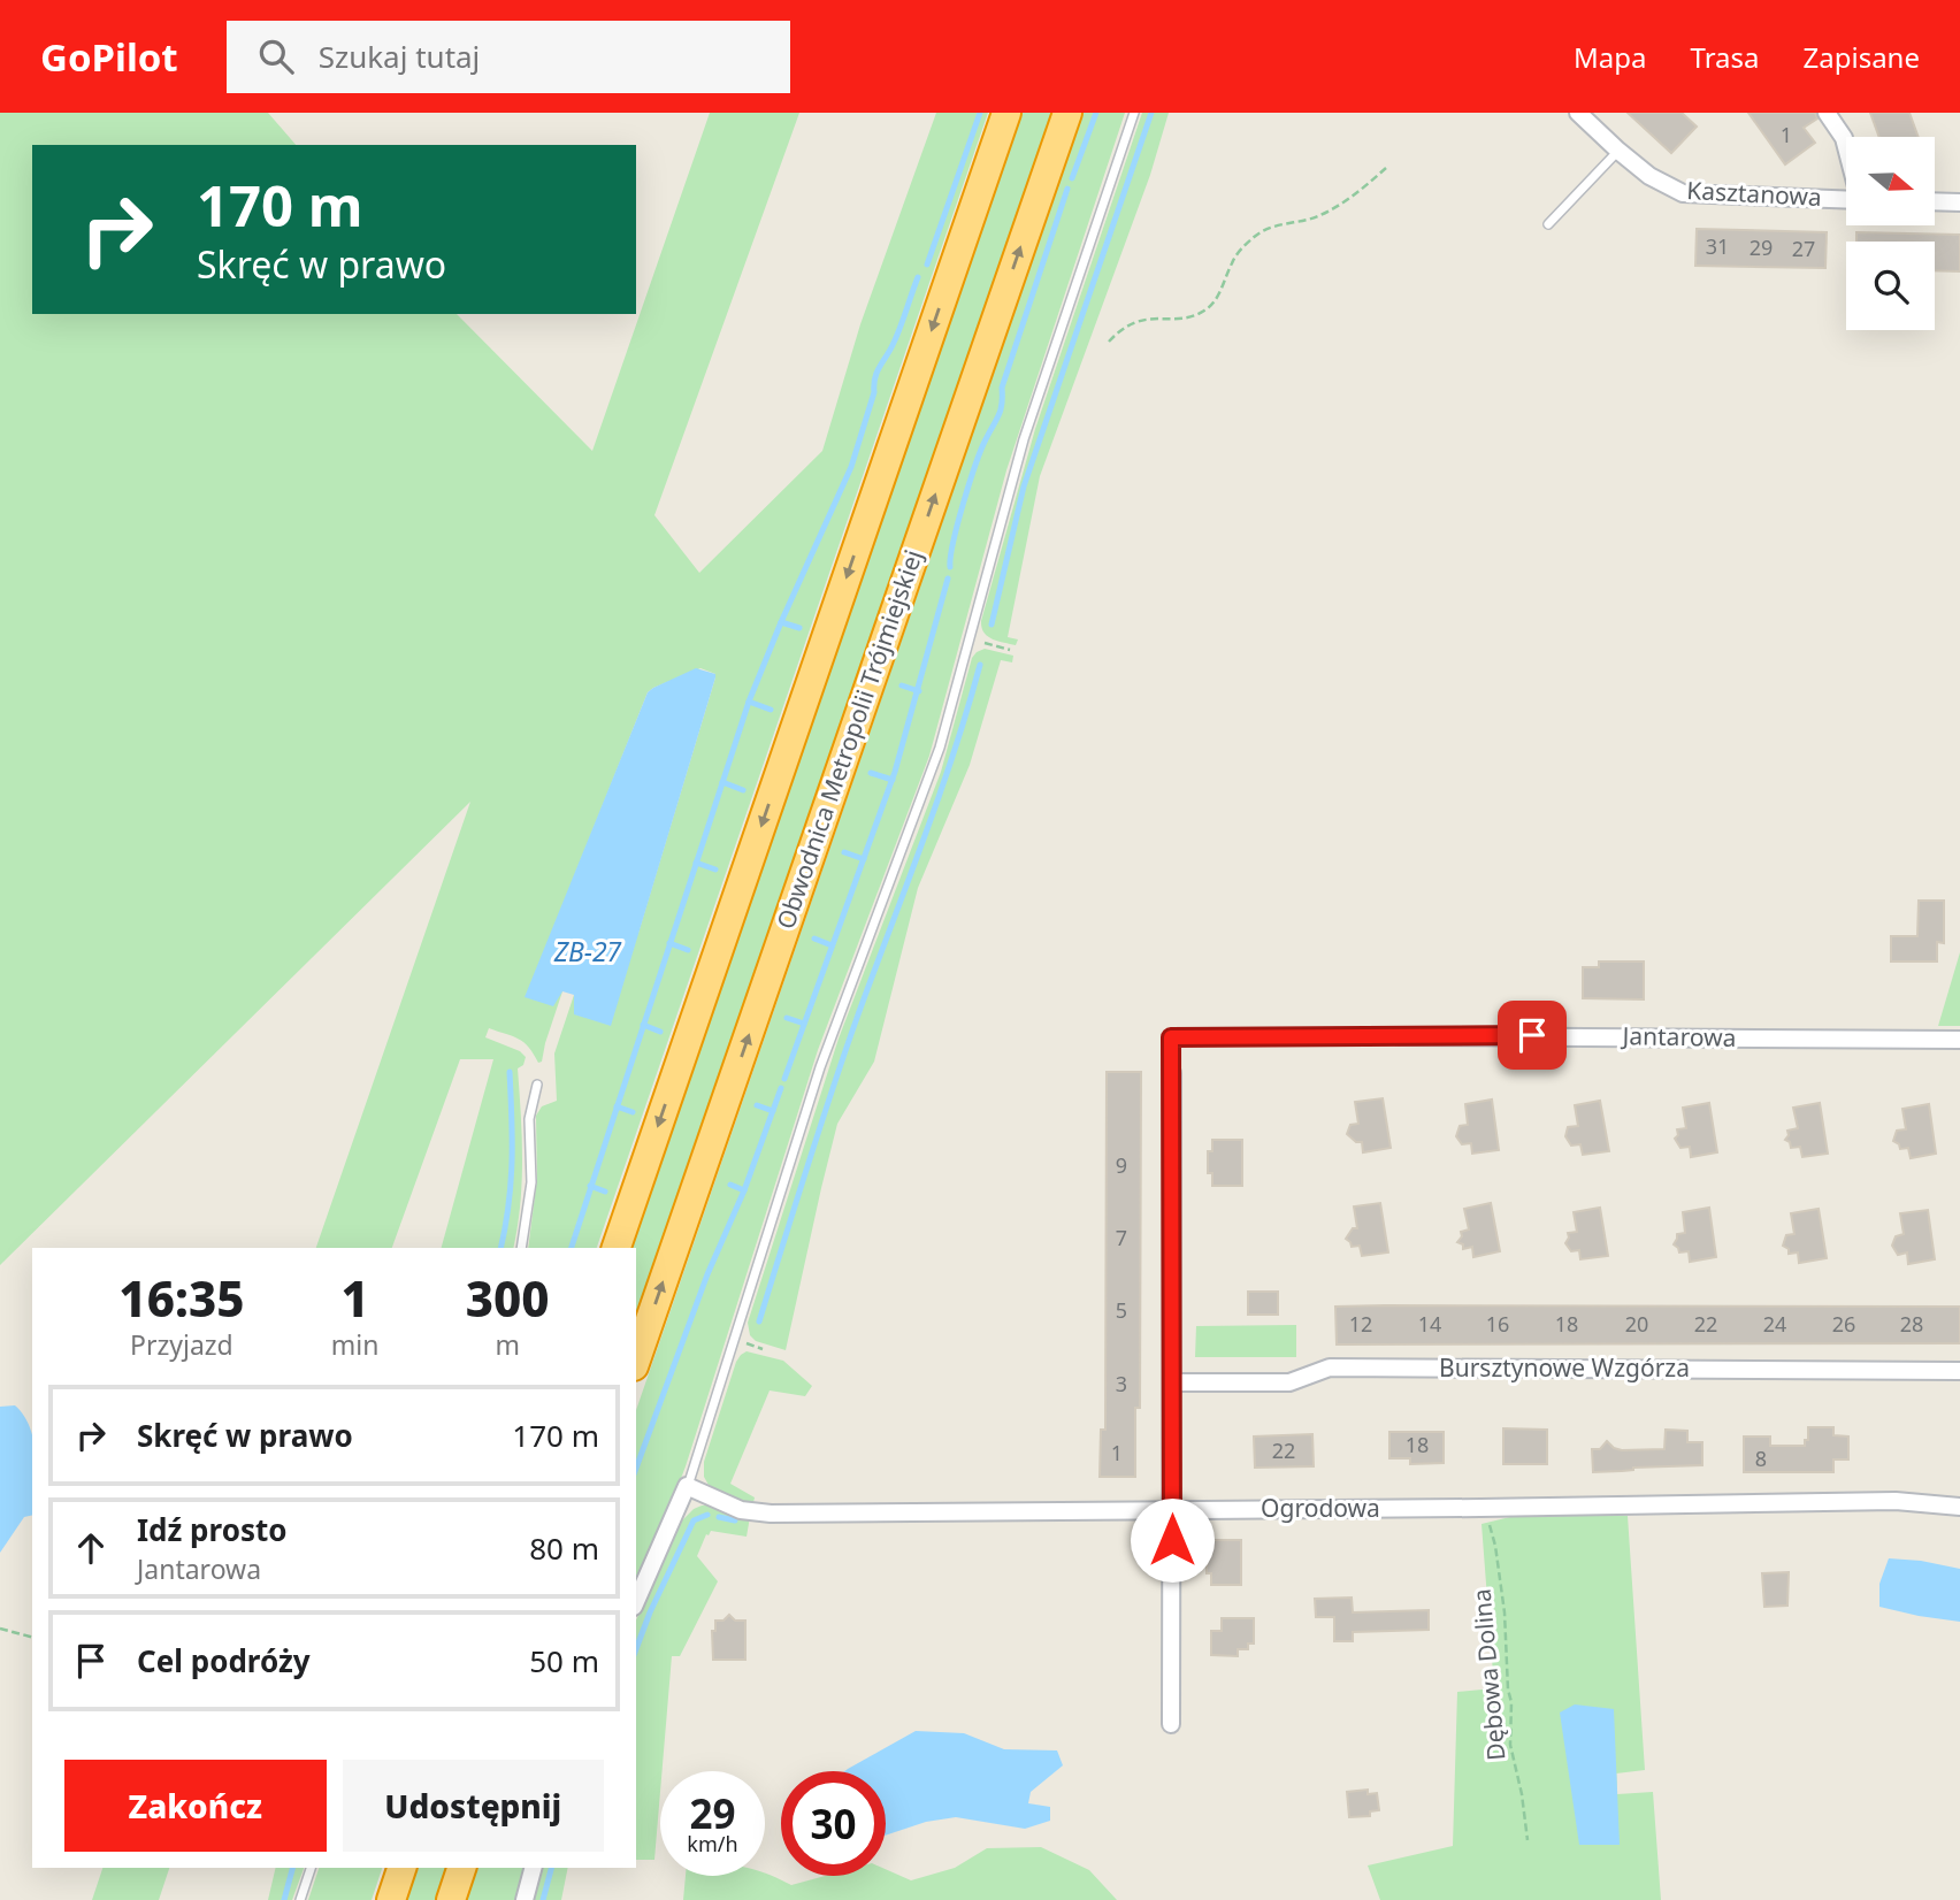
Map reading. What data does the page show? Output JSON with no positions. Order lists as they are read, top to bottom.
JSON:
{
  "streets": {
    "highway": ["Obwodnica Metropolii Trójmiejskiej"],
    "street": [
      "Kasztanowa",
      "Jantarowa",
      "Bursztynowe Wzgórza",
      "Ogrodowa"
    ],
    "path": ["Dębowa Dolina"]
  },
  "crossings": [
    ["Ogrodowa", "Dębowa Dolina"]
  ],
  "water": ["ZB-27"],
  "house_numbers": [
    "1",
    "31",
    "29",
    "27",
    "9",
    "7",
    "5",
    "12",
    "14",
    "16",
    "18",
    "20",
    "22",
    "24",
    "26",
    "28",
    "3",
    "18",
    "22",
    "1",
    "8"
  ],
  "north": "right",
  "page": {
    "header": "GoPilot",
    "search": "Szukaj tutaj",
    "nav": ["Mapa", "Trasa", "Zapisane"],
    "turn": ["170 m", "Skręć w prawo"],
    "eta": [
      "16:35",
      "Przyjazd",
      "1",
      "min",
      "300",
      "m"
    ],
    "list": [
      {
        "name": "Skręć w prawo",
        "value": "170 m"
      },
      {
        "name": "Idź prosto",
        "note": "Jantarowa",
        "value": "80 m"
      },
      {
        "name": "Cel podróży",
        "value": "50 m"
      }
    ],
    "buttons": ["Zakończ", "Udostępnij"],
    "speed": "29 km/h",
    "limit": "30"
  }
}
